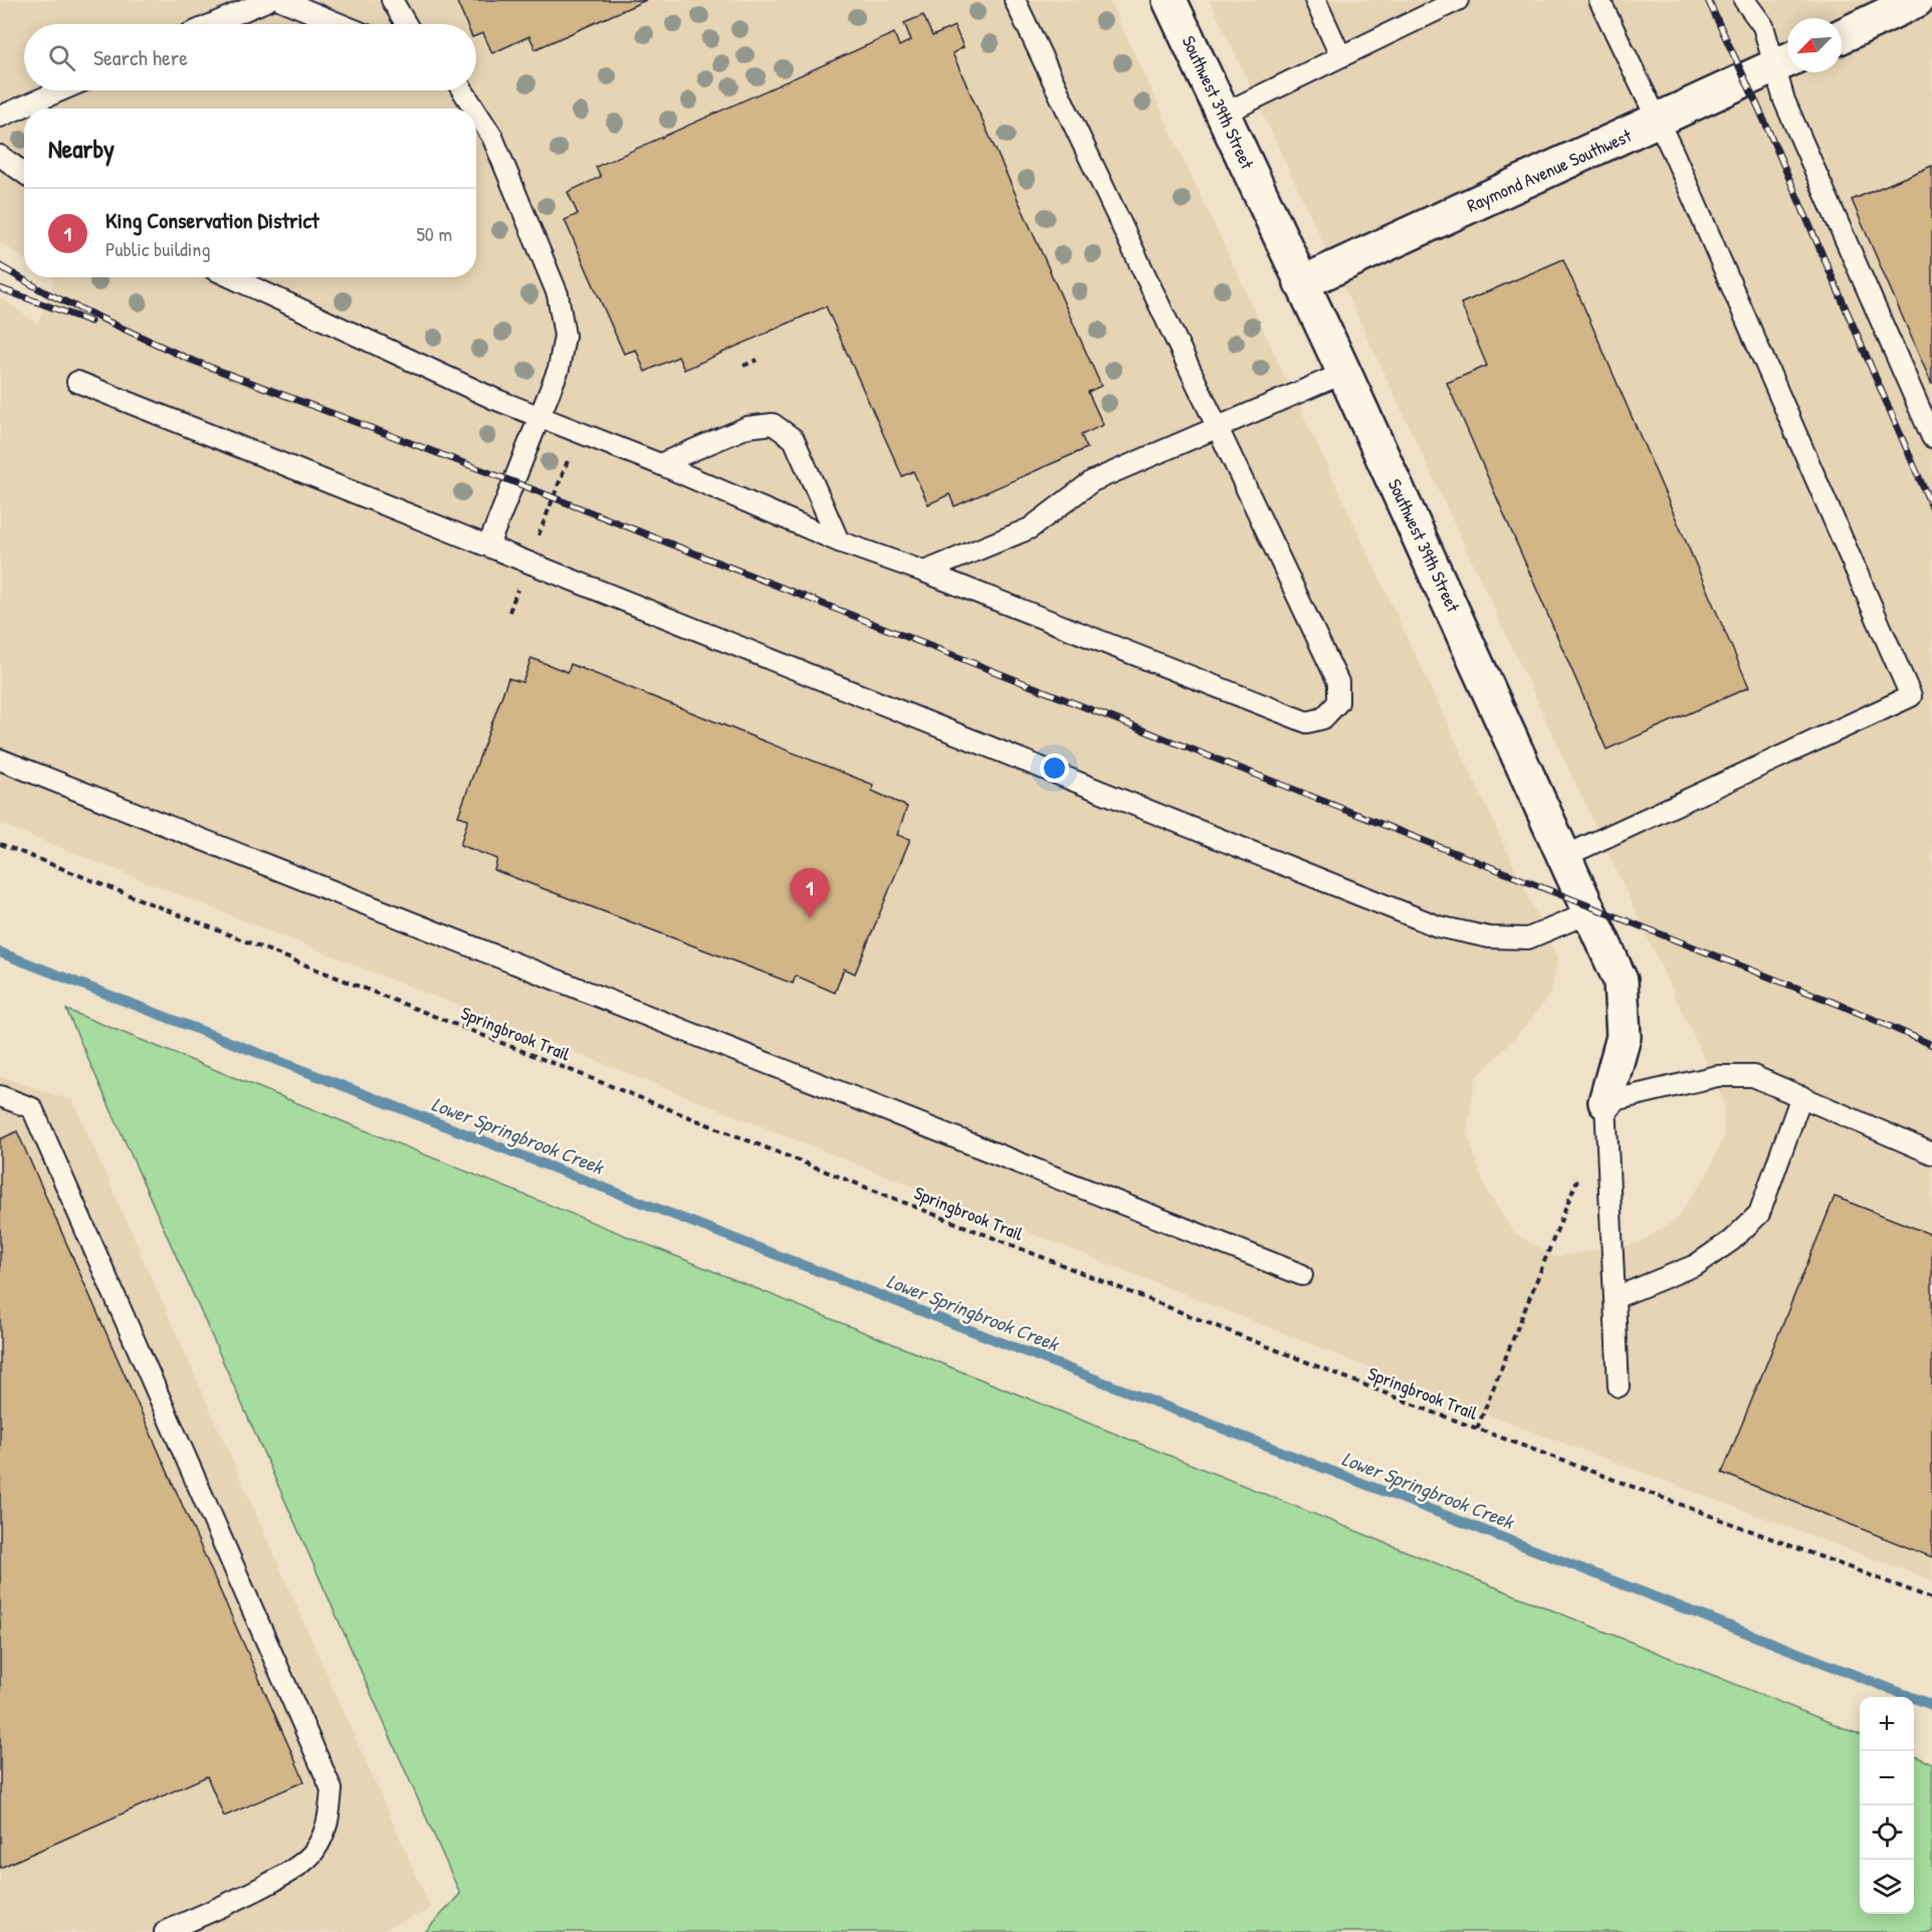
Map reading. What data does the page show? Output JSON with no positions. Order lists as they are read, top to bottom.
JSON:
{
  "streets": {
    "street": ["Southwest 39th Street", "Raymond Avenue Southwest"],
    "path": ["Springbrook Trail"]
  },
  "crossings": [
    ["Southwest 39th Street", "Raymond Avenue Southwest"]
  ],
  "water": ["Lower Springbrook Creek"],
  "north": "bottom left",
  "page": {
    "search": "Search here",
    "heading": "Nearby",
    "list": [
      {
        "mark": "1",
        "name": "King Conservation District",
        "note": "Public building",
        "value": "50 m"
      }
    ],
    "pins": "1",
    "map_buttons": ["+", "−"]
  }
}
